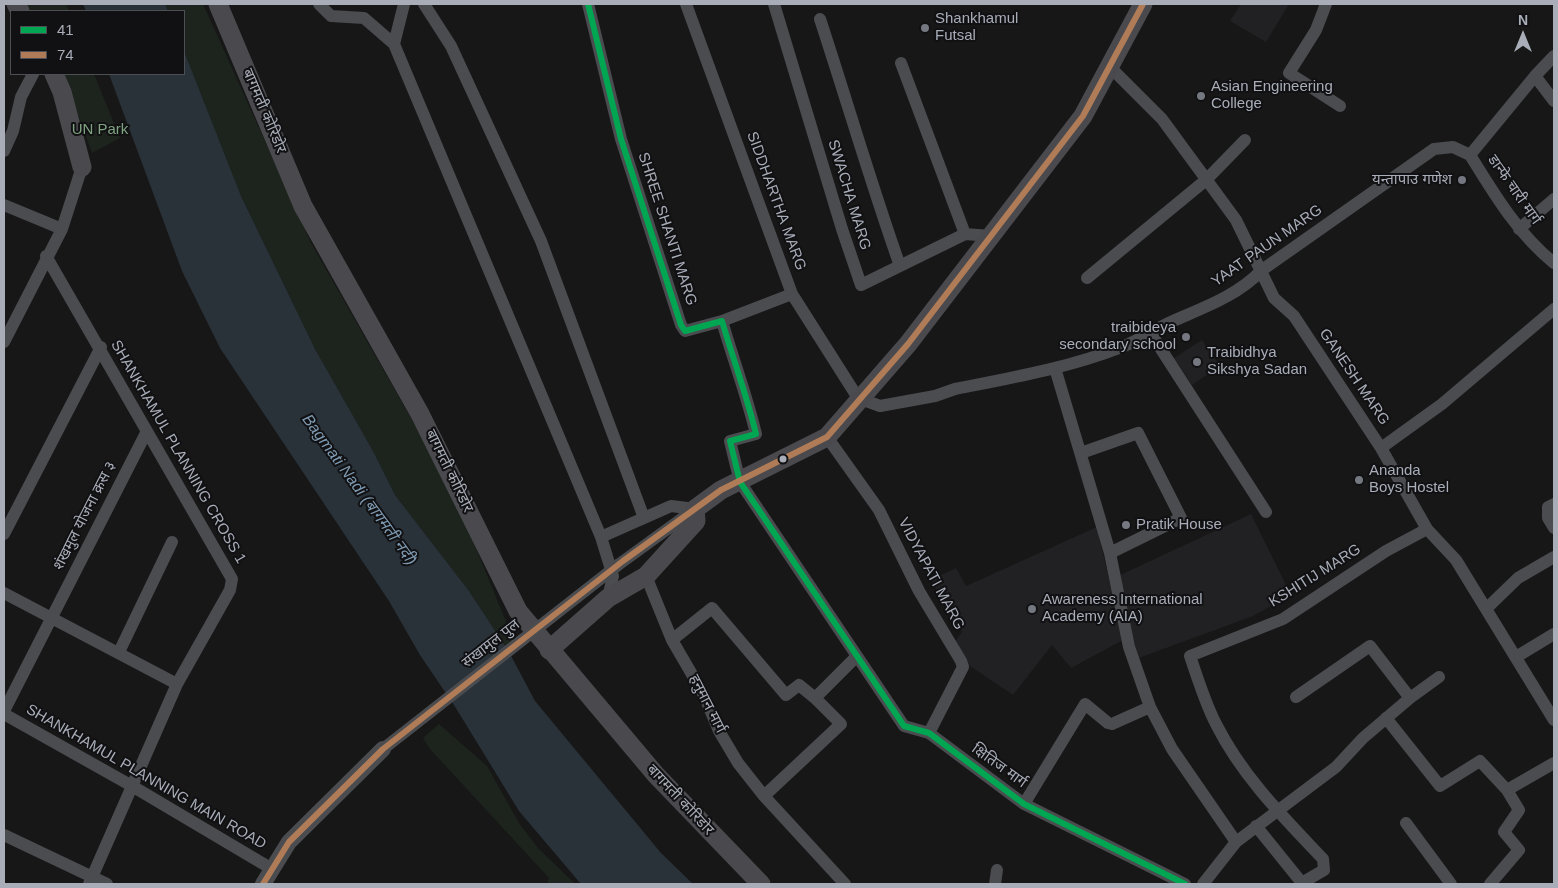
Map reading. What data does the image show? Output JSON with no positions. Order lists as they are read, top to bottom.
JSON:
{
  "streets": {
    "main road": ["बागमती कोरिडोर"],
    "street": [
      "डान्फे चारी मार्ग",
      "SWACHA MARG",
      "SIDDHARTHA MARG",
      "SHREE SHANTI MARG",
      "YAAT PAUN MARG",
      "GANESH MARG",
      "SHANKHAMUL PLANNING CROSS 1",
      "शंखमुल योजना क्रस ३",
      "VIDYAPATI MARG",
      "KSHITIJ MARG",
      "संखामुल पुल",
      "हनुमान मार्ग",
      "क्षितिज मार्ग",
      "SHANKHAMUL PLANNING MAIN ROAD"
    ]
  },
  "crossings": [
    ["डान्फे चारी मार्ग", "YAAT PAUN MARG"],
    ["SIDDHARTHA MARG", "YAAT PAUN MARG"],
    ["YAAT PAUN MARG", "GANESH MARG"],
    ["GANESH MARG", "KSHITIJ MARG"],
    ["SHANKHAMUL PLANNING CROSS 1", "शंखमुल योजना क्रस ३"],
    ["SHANKHAMUL PLANNING CROSS 1", "SHANKHAMUL PLANNING MAIN ROAD"],
    ["शंखमुल योजना क्रस ३", "SHANKHAMUL PLANNING MAIN ROAD"],
    ["VIDYAPATI MARG", "क्षितिज मार्ग"]
  ],
  "water": ["Bagmati Nadi (बागमती नदी)"],
  "parks": ["UN Park"],
  "places": [
    "Shankhamul Futsal",
    "Asian Engineering College",
    "यन्तापाउ गणेश",
    "traibideya secondary school",
    "Traibidhya Sikshya Sadan",
    "Ananda Boys Hostel",
    "Pratik House",
    "Awareness International Academy (AIA)"
  ],
  "lines": ["transit line 41", "transit line 74"],
  "legend": ["41", "74"],
  "north": "top"
}
